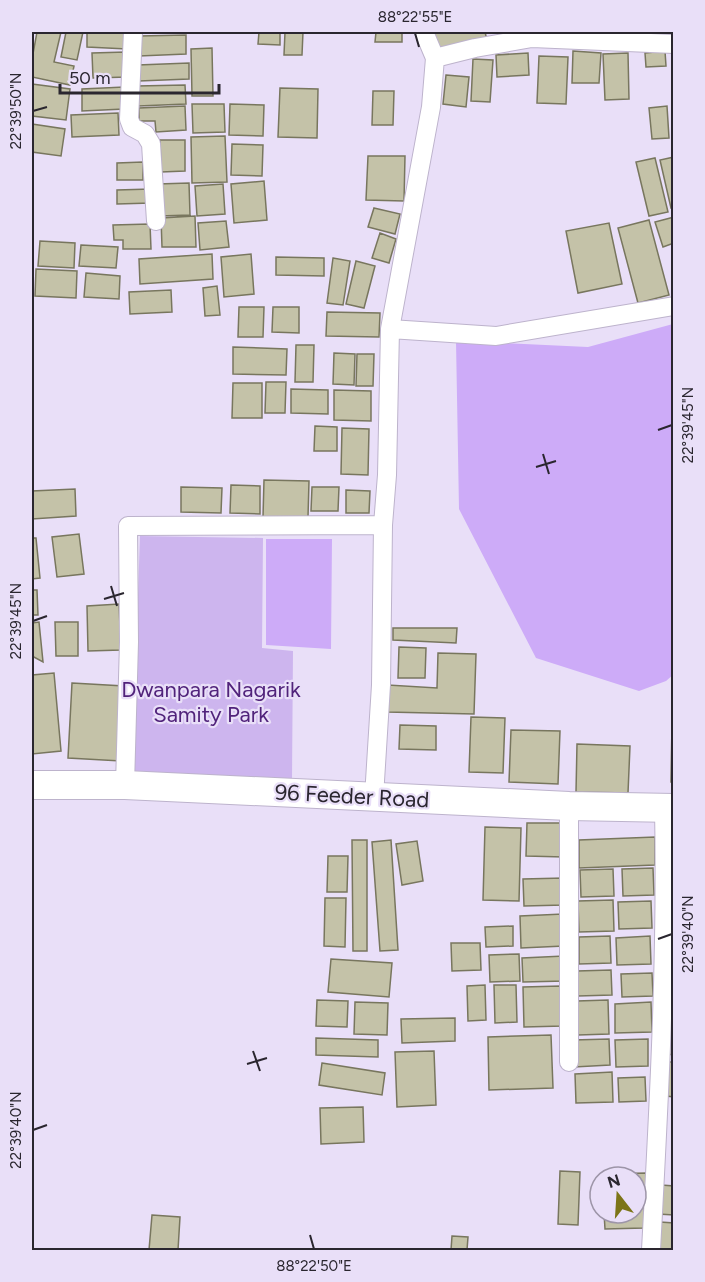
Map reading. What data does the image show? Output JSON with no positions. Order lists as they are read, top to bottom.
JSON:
{
  "streets": {
    "main road": ["96 Feeder Road"]
  },
  "parks": ["Dwanpara Nagarik Samity Park"],
  "scale_bar": "50 m",
  "north": "top",
  "coordinates": [
    "88°22'55\"E",
    "22°39'50\"N",
    "22°39'45\"N",
    "22°39'40\"N",
    "88°22'50\"E"
  ]
}
